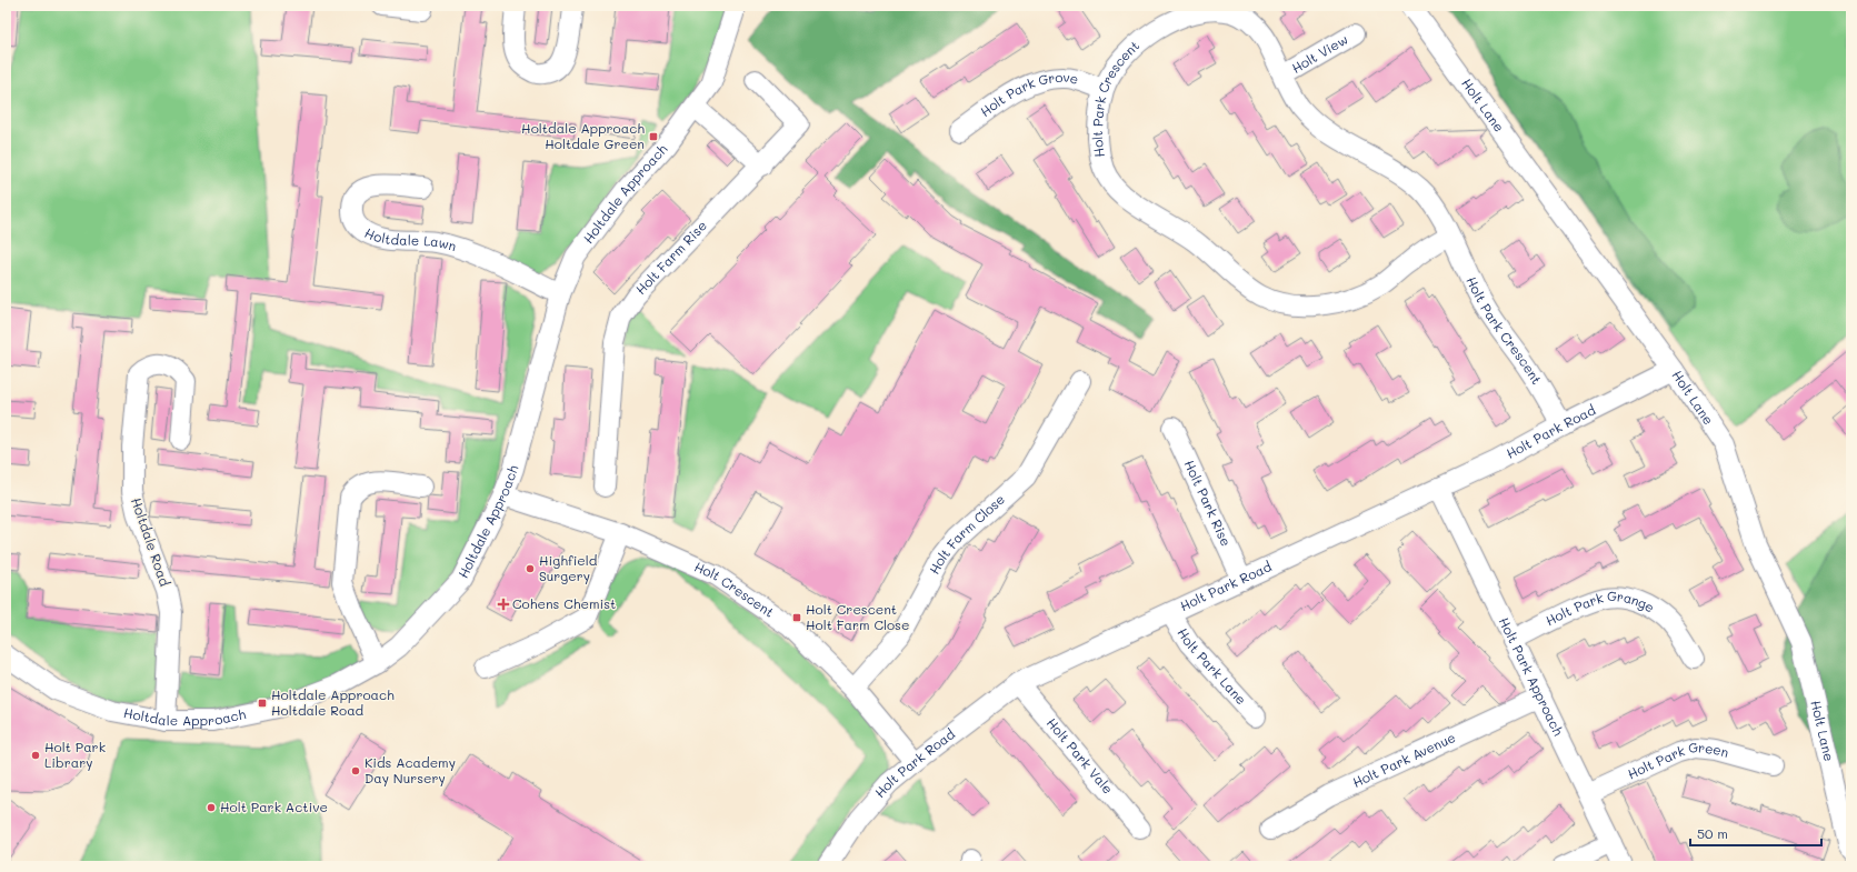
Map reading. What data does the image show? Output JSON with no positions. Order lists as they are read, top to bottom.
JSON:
{
  "streets": {
    "street": [
      "Holt View",
      "Holt Park Grove",
      "Holt Park Crescent",
      "Holt Lane",
      "Holtdale Approach",
      "Holtdale Lawn",
      "Holt Farm Rise",
      "Holt Park Road",
      "Holt Park Rise",
      "Holt Farm Close",
      "Holtdale Road",
      "Holt Crescent",
      "Holt Park Grange",
      "Holt Park Lane",
      "Holt Park Approach",
      "Holt Park Vale",
      "Holt Park Avenue",
      "Holt Park Green"
    ]
  },
  "crossings": [
    ["Holt View", "Holt Park Crescent"],
    ["Holt Park Grove", "Holt Park Crescent"],
    ["Holt Park Crescent", "Holt Park Road"],
    ["Holt Lane", "Holt Park Road"],
    ["Holtdale Approach", "Holtdale Lawn"],
    ["Holtdale Approach", "Holtdale Road"],
    ["Holtdale Approach", "Holt Crescent"],
    ["Holt Park Road", "Holt Park Rise"],
    ["Holt Park Road", "Holt Crescent"],
    ["Holt Park Road", "Holt Park Lane"],
    ["Holt Park Road", "Holt Park Approach"],
    ["Holt Park Road", "Holt Park Vale"],
    ["Holt Farm Close", "Holt Crescent"],
    ["Holt Park Grange", "Holt Park Approach"],
    ["Holt Park Approach", "Holt Park Avenue"],
    ["Holt Park Approach", "Holt Park Green"]
  ],
  "places": {
    "transit": ["Holtdale Approach Holtdale Green", "Holt Crescent Holt Farm Close", "Holtdale Approach Holtdale Road"],
    "other": [
      "Highfield Surgery",
      "Holt Park Library",
      "Kids Academy Day Nursery",
      "Holt Park Active"
    ],
    "health": ["Cohens Chemist"]
  },
  "scale_bar": "50 m"
}
